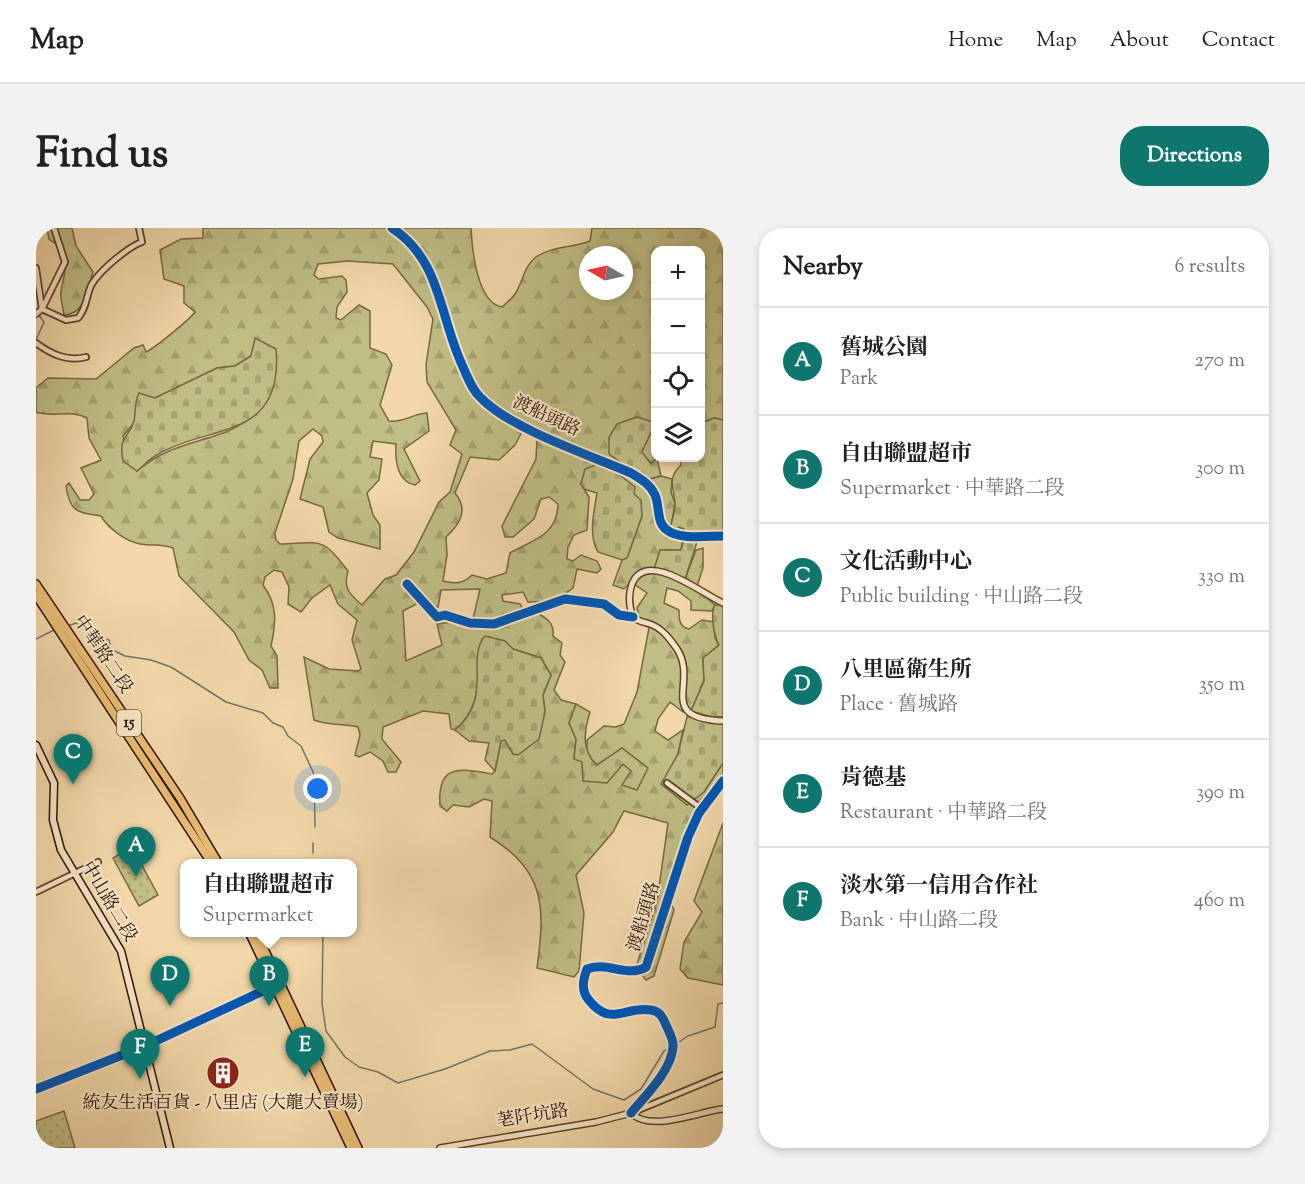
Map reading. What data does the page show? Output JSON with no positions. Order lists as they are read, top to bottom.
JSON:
{
  "streets": {
    "main road": ["中華路二段", "15", "中山路二段"],
    "street": ["渡船頭路", "荖阡坑路"]
  },
  "crossings": [
    ["渡船頭路", "荖阡坑路"]
  ],
  "places": {
    "building": ["統友生活百貨 - 八里店 (大龍大賣場)"]
  },
  "north": "left",
  "page": {
    "header": "Map",
    "nav": [
      "Home",
      "Map",
      "About",
      "Contact"
    ],
    "title": "Find us",
    "buttons": "Directions",
    "heading": ["Nearby", "6 results"],
    "map_buttons": ["+", "−"],
    "list": [
      {
        "mark": "A",
        "name": "舊城公園",
        "note": "Park",
        "value": "270 m"
      },
      {
        "mark": "B",
        "name": "自由聯盟超市",
        "note": "Supermarket · 中華路二段",
        "value": "300 m"
      },
      {
        "mark": "C",
        "name": "文化活動中心",
        "note": "Public building · 中山路二段",
        "value": "330 m"
      },
      {
        "mark": "D",
        "name": "八里區衛生所",
        "note": "Place · 舊城路",
        "value": "350 m"
      },
      {
        "mark": "E",
        "name": "肯德基",
        "note": "Restaurant · 中華路二段",
        "value": "390 m"
      },
      {
        "mark": "F",
        "name": "淡水第一信用合作社",
        "note": "Bank · 中山路二段",
        "value": "460 m"
      }
    ],
    "pins": [
      "C",
      "A",
      "B",
      "D",
      "E",
      "F"
    ],
    "popup": ["自由聯盟超市", "Supermarket"]
  }
}
